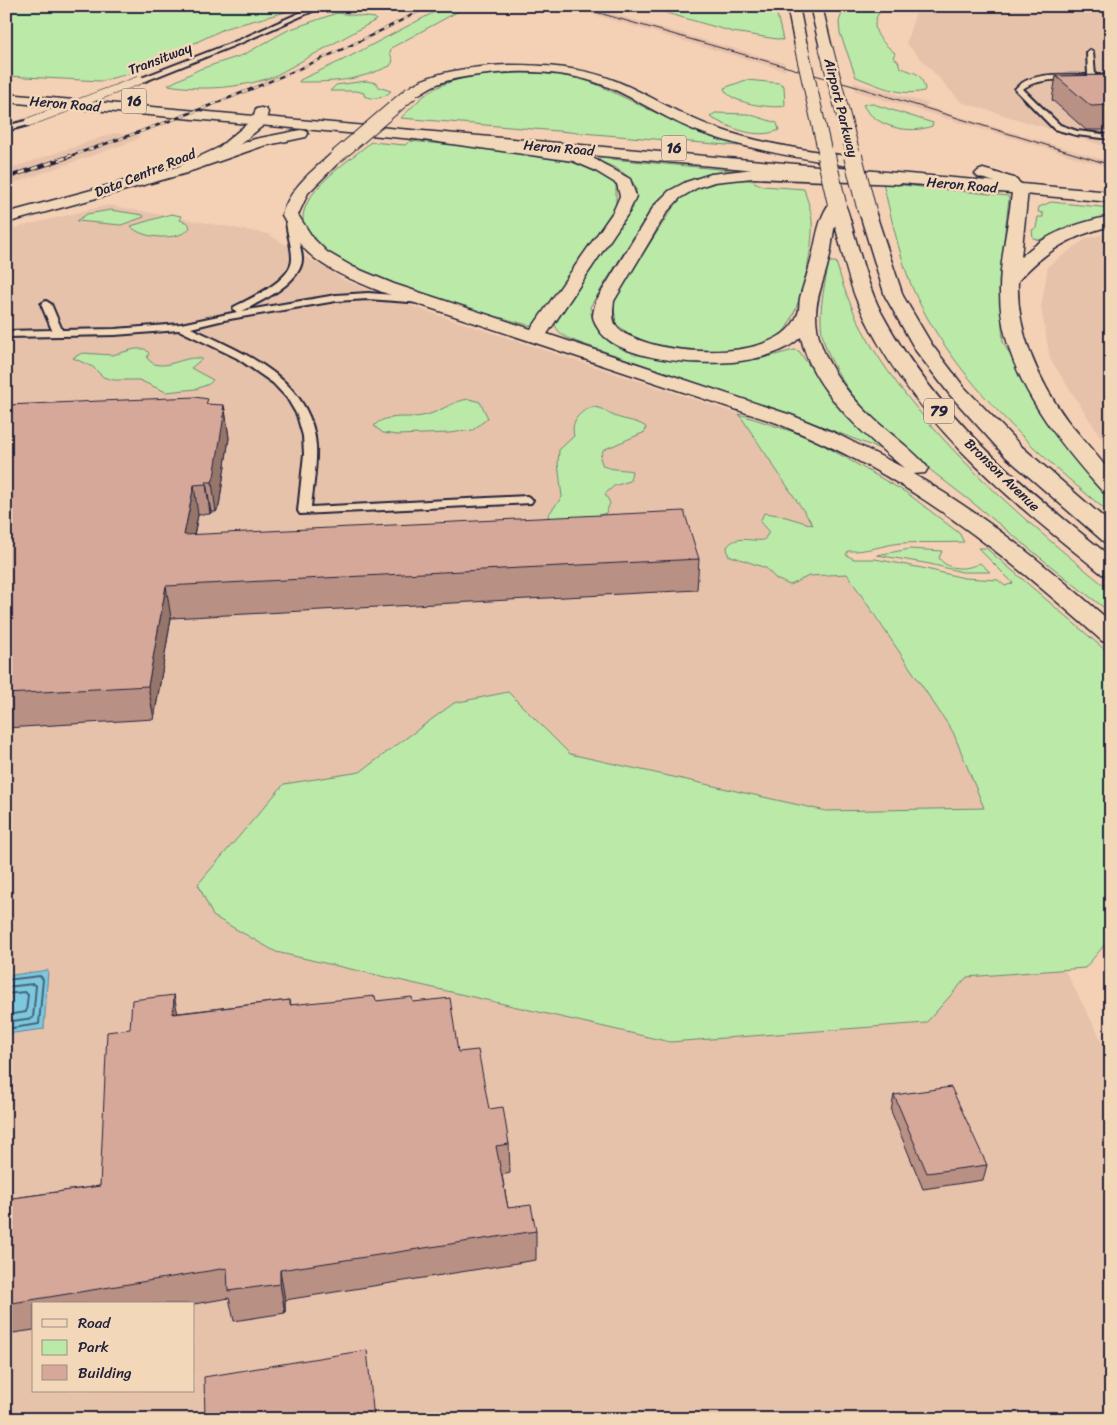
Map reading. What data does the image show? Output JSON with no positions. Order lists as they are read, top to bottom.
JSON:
{
  "streets": {
    "main road": [
      "16",
      "Heron Road",
      "Airport Parkway",
      "Data Centre Road",
      "79",
      "Bronson Avenue"
    ],
    "lane": ["Transitway"]
  },
  "crossings": [
    ["Heron Road", "Data Centre Road"],
    ["Airport Parkway", "Bronson Avenue"]
  ],
  "legend": ["Road", "Park", "Building"]
}
